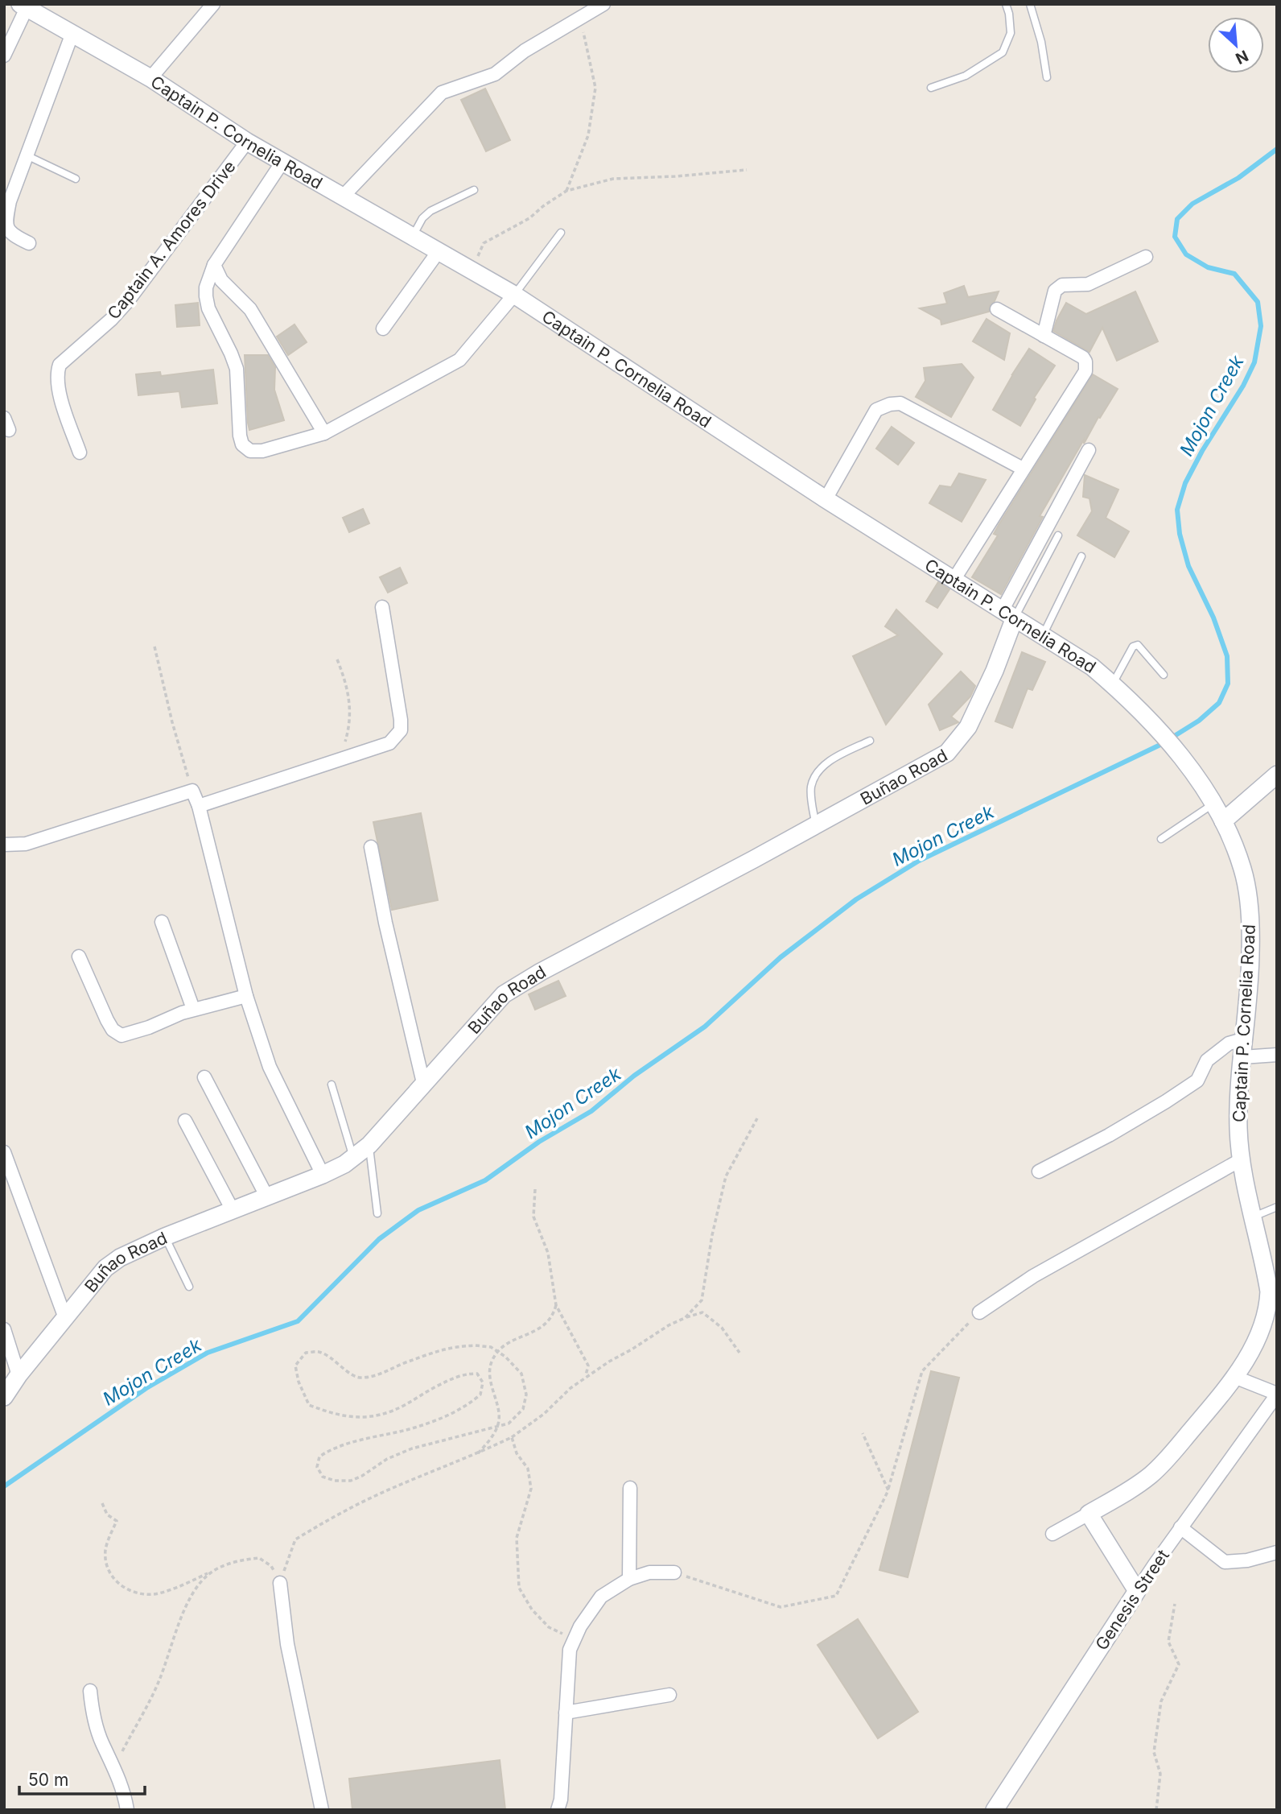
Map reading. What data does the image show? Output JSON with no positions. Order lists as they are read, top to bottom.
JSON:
{
  "streets": {
    "street": [
      "Captain P. Cornelia Road",
      "Captain A. Amores Drive",
      "Buñao Road",
      "Genesis Street"
    ]
  },
  "crossings": [
    ["Captain P. Cornelia Road", "Captain A. Amores Drive"],
    ["Captain P. Cornelia Road", "Buñao Road"]
  ],
  "water": ["Mojon Creek"],
  "scale_bar": "50 m",
  "north": "bottom right"
}
